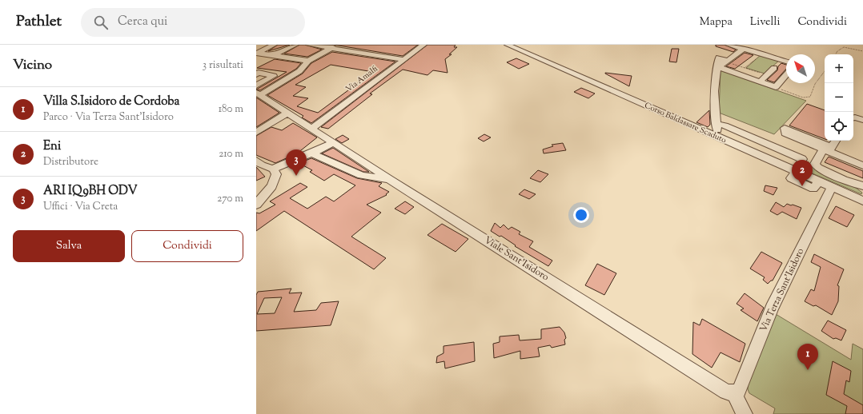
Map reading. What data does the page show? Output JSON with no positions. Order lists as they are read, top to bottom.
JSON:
{
  "streets": {
    "street": [
      "Via Amalfi",
      "Corso Baldassare Scaduto",
      "Viale Sant'Isidoro",
      "Via Terza Sant'Isidoro"
    ]
  },
  "crossings": [
    ["Via Amalfi", "Viale Sant'Isidoro"],
    ["Viale Sant'Isidoro", "Via Terza Sant'Isidoro"]
  ],
  "north": "top left",
  "page": {
    "header": "Pathlet",
    "search": "Cerca qui",
    "nav": ["Mappa", "Livelli", "Condividi"],
    "heading": ["Vicino", "3 risultati"],
    "map_buttons": ["+", "−"],
    "list": [
      {
        "mark": "1",
        "name": "Villa S.Isidoro de Cordoba",
        "note": "Parco · Via Terza Sant'Isidoro",
        "value": "180 m"
      },
      {
        "mark": "2",
        "name": "Eni",
        "note": "Distributore",
        "value": "210 m"
      },
      {
        "mark": "3",
        "name": "ARI IQ9BH ODV",
        "note": "Uffici · Via Creta",
        "value": "270 m"
      }
    ],
    "pins": ["3", "2", "1"],
    "buttons": ["Salva", "Condividi"]
  }
}
